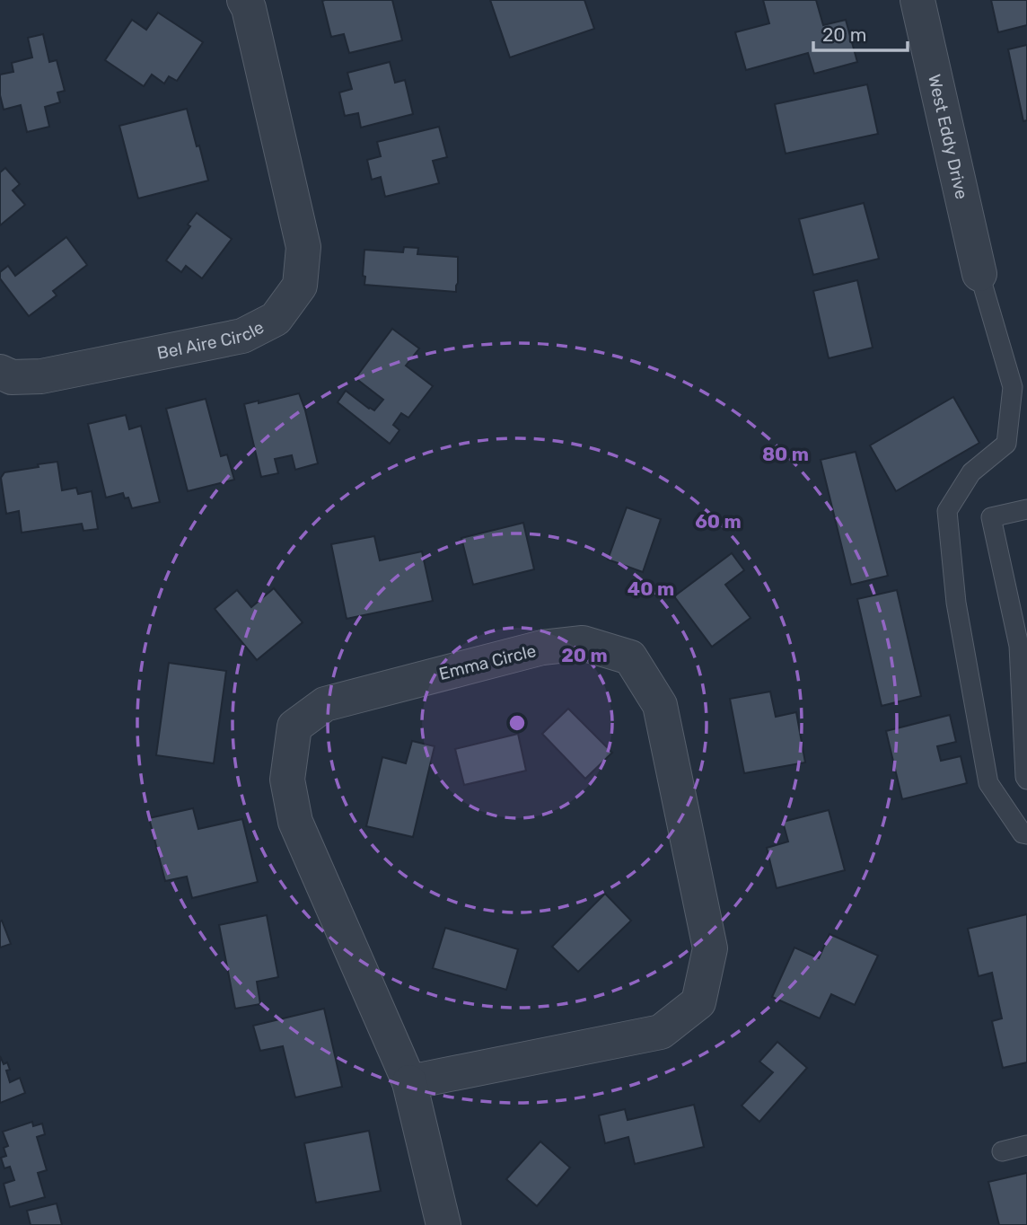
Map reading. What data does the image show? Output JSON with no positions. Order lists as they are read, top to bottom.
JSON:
{
  "streets": {
    "street": ["West Eddy Drive", "Bel Aire Circle", "Emma Circle"]
  },
  "scale_bar": "20 m",
  "rings": [
    "80 m",
    "60 m",
    "40 m",
    "20 m"
  ]
}
